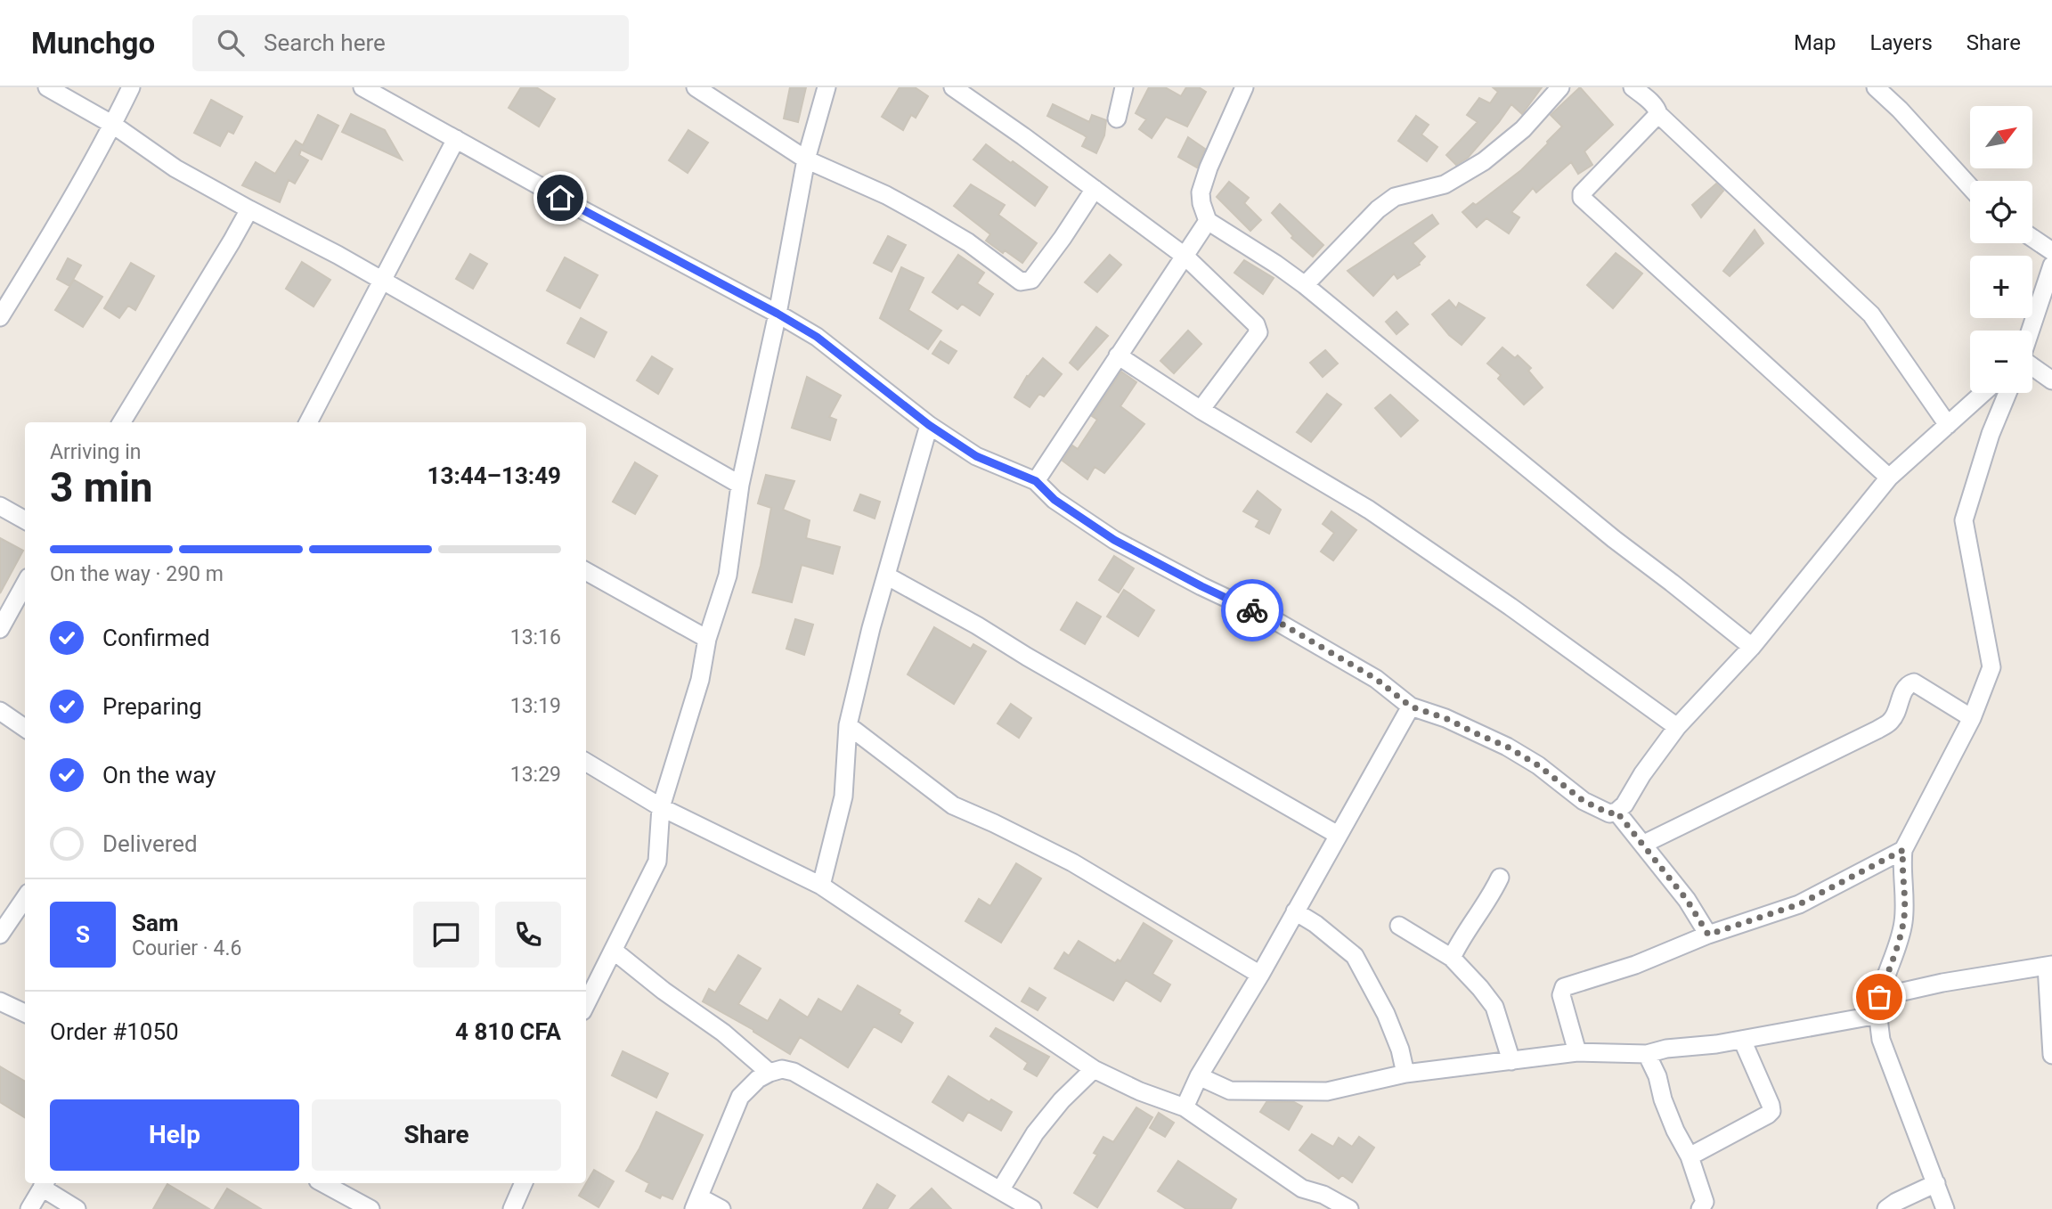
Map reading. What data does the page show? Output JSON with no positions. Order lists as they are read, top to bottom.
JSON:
{
  "north": "top right",
  "page": {
    "header": "Munchgo",
    "search": "Search here",
    "nav": ["Map", "Layers", "Share"],
    "map_buttons": ["+", "−"],
    "heading": ["3 min", "Arriving in", "13:44–13:49"],
    "panel": [
      "Sam",
      "Courier · 4.6",
      "Order #1050",
      "4 810 CFA"
    ],
    "bar": "On the way · 290 m",
    "list": [
      ["Confirmed", "13:16"],
      ["Preparing", "13:19"],
      ["On the way", "13:29"],
      "Delivered"
    ],
    "round": "S",
    "buttons": ["Help", "Share"]
  }
}
